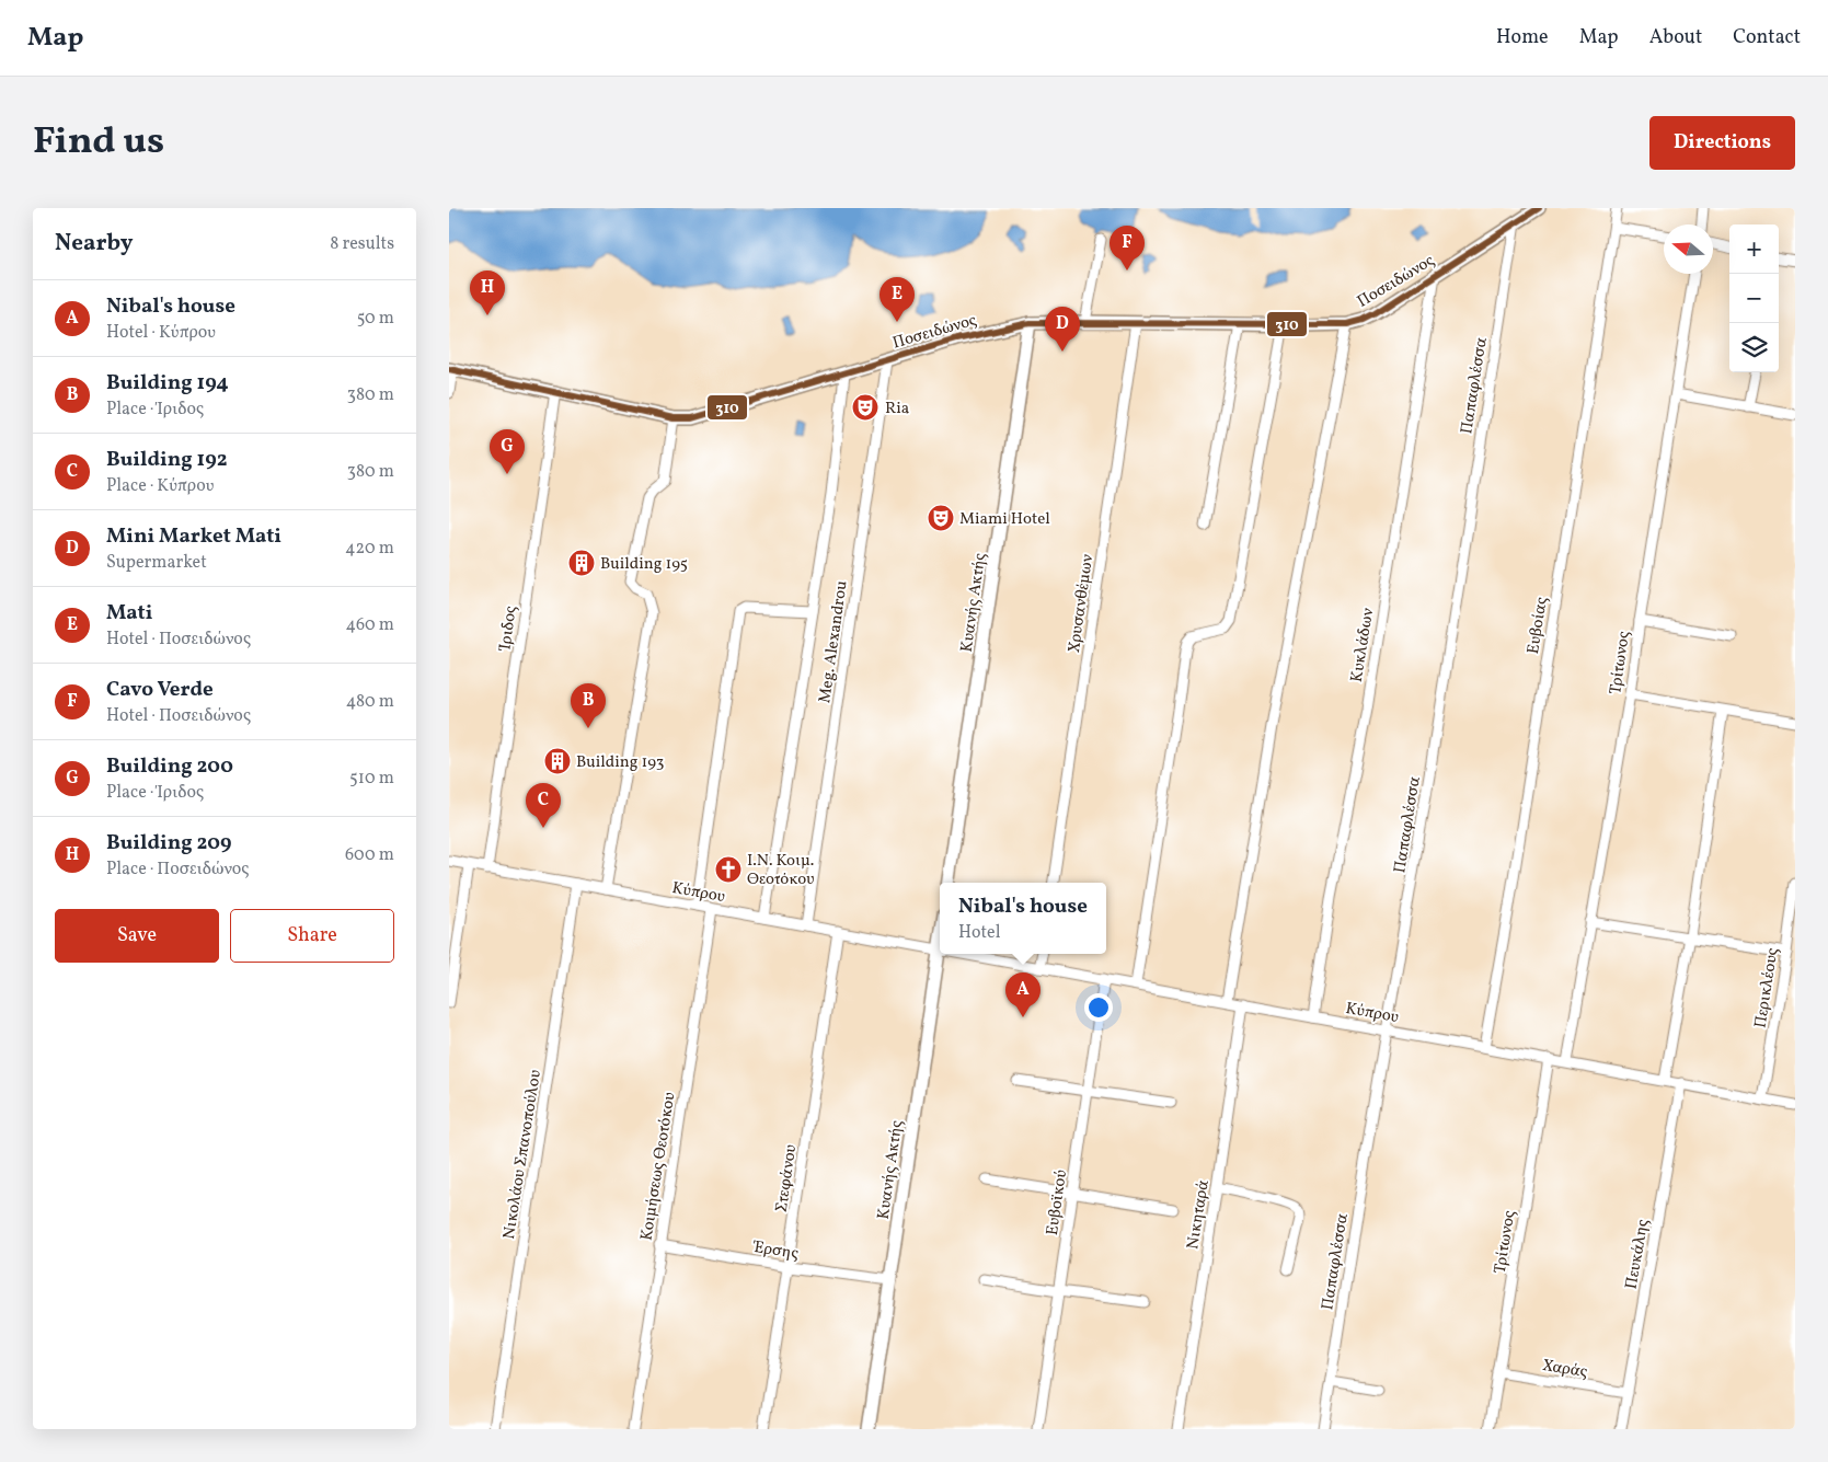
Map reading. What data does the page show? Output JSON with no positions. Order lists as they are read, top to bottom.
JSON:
{
  "streets": {
    "street": [
      "Ποσειδώνος",
      "Παπαφλέσσα",
      "Κυανής Ακτής",
      "Χρυσανθέμων",
      "Ευβοίας",
      "Ίριδος",
      "Meg. Alexandrou",
      "Κυκλάδων",
      "Τρίτωνος",
      "Κύπρου",
      "Περικλέους",
      "Νικολάου Σπανοπούλου",
      "Κοιμήσεως Θεοτόκου",
      "Στεφάνου",
      "Ευβοϊκού",
      "Νικηταρά",
      "Έρσης",
      "Πευκάλης",
      "Χαράς"
    ]
  },
  "crossings": [
    ["Ποσειδώνος", "Παπαφλέσσα"],
    ["Ποσειδώνος", "Κυανής Ακτής"],
    ["Ποσειδώνος", "Χρυσανθέμων"],
    ["Ποσειδώνος", "Ίριδος"],
    ["Ποσειδώνος", "Meg. Alexandrou"],
    ["Ποσειδώνος", "Κυκλάδων"],
    ["Παπαφλέσσα", "Κύπρου"],
    ["Κυανής Ακτής", "Έρσης"],
    ["Ευβοίας", "Κύπρου"],
    ["Ίριδος", "Κύπρου"],
    ["Meg. Alexandrou", "Κύπρου"],
    ["Κυκλάδων", "Κύπρου"],
    ["Τρίτωνος", "Κύπρου"],
    ["Τρίτωνος", "Χαράς"],
    ["Κύπρου", "Περικλέους"],
    ["Κύπρου", "Νικολάου Σπανοπούλου"],
    ["Κύπρου", "Κοιμήσεως Θεοτόκου"],
    ["Κύπρου", "Στεφάνου"],
    ["Κύπρου", "Ευβοϊκού"],
    ["Κύπρου", "Νικηταρά"],
    ["Κύπρου", "Πευκάλης"],
    ["Κοιμήσεως Θεοτόκου", "Έρσης"],
    ["Στεφάνου", "Έρσης"],
    ["Πευκάλης", "Χαράς"]
  ],
  "places": {
    "theatre": ["Ria", "Miami Hotel"],
    "building": ["Building 195", "Building 193"],
    "church": ["Ι.Ν. Κοιμ. Θεοτόκου"]
  },
  "lines": ["transit line 310"],
  "north": "left",
  "page": {
    "header": "Map",
    "nav": [
      "Home",
      "Map",
      "About",
      "Contact"
    ],
    "title": "Find us",
    "buttons": [
      "Directions",
      ["Save", "Share"]
    ],
    "heading": ["Nearby", "8 results"],
    "map_buttons": ["+", "−"],
    "pins": [
      "F",
      "H",
      "E",
      "D",
      "G",
      "B",
      "C",
      "A"
    ],
    "list": [
      {
        "mark": "A",
        "name": "Nibal's house",
        "note": "Hotel · Κύπρου",
        "value": "50 m"
      },
      {
        "mark": "B",
        "name": "Building 194",
        "note": "Place · Ίριδος",
        "value": "380 m"
      },
      {
        "mark": "C",
        "name": "Building 192",
        "note": "Place · Κύπρου",
        "value": "380 m"
      },
      {
        "mark": "D",
        "name": "Mini Market Mati",
        "note": "Supermarket",
        "value": "420 m"
      },
      {
        "mark": "E",
        "name": "Mati",
        "note": "Hotel · Ποσειδώνος",
        "value": "460 m"
      },
      {
        "mark": "F",
        "name": "Cavo Verde",
        "note": "Hotel · Ποσειδώνος",
        "value": "480 m"
      },
      {
        "mark": "G",
        "name": "Building 200",
        "note": "Place · Ίριδος",
        "value": "510 m"
      },
      {
        "mark": "H",
        "name": "Building 209",
        "note": "Place · Ποσειδώνος",
        "value": "600 m"
      }
    ],
    "popup": ["Nibal's house", "Hotel"]
  }
}
